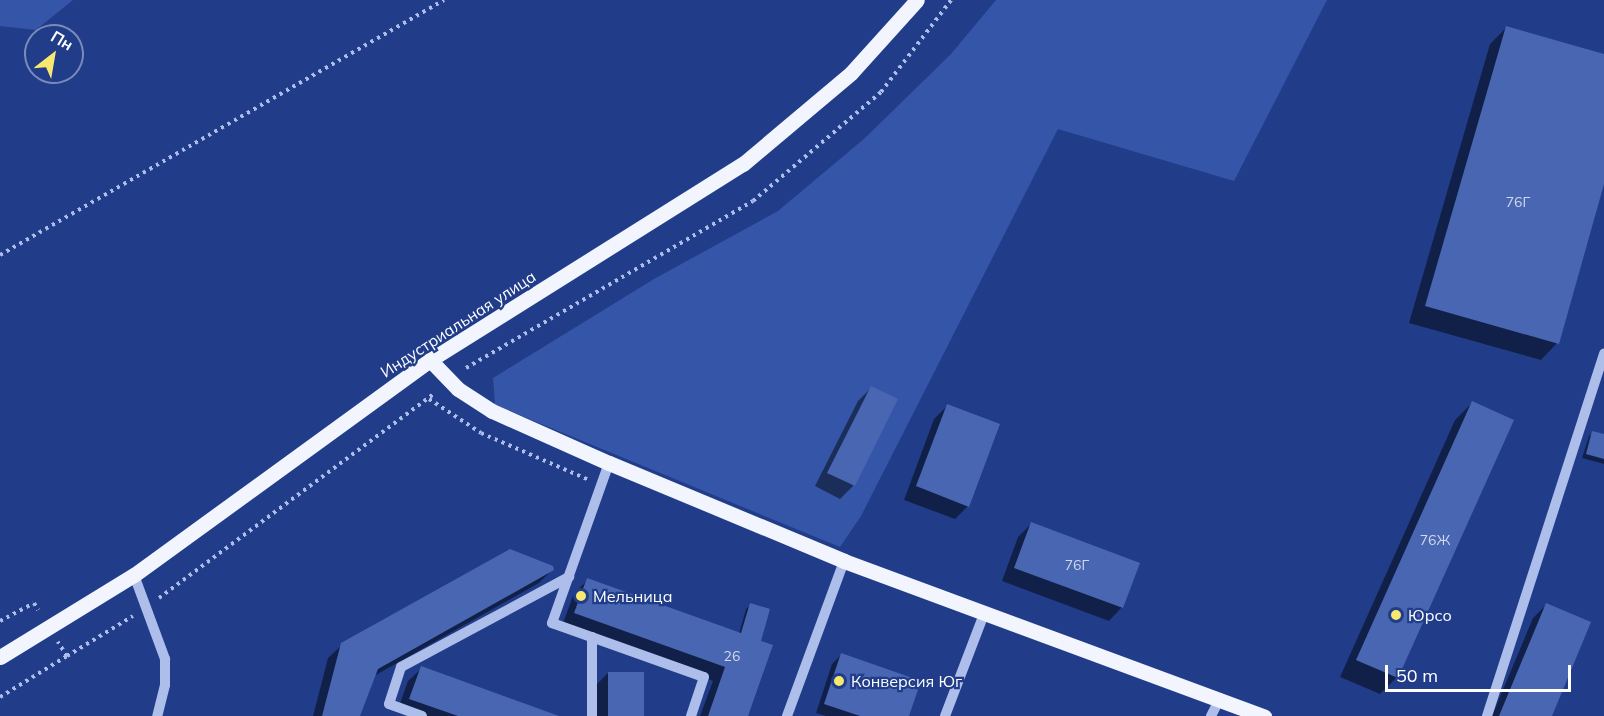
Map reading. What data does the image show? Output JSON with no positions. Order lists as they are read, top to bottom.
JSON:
{
  "streets": {
    "main road": ["Индустриальная улица"]
  },
  "places": ["Мельница", "Юрсо", "Конверсия Юг"],
  "house_numbers": [
    "76Г",
    "76Ж",
    "76Г",
    "26"
  ],
  "scale_bar": "50 m",
  "north": "top right"
}
